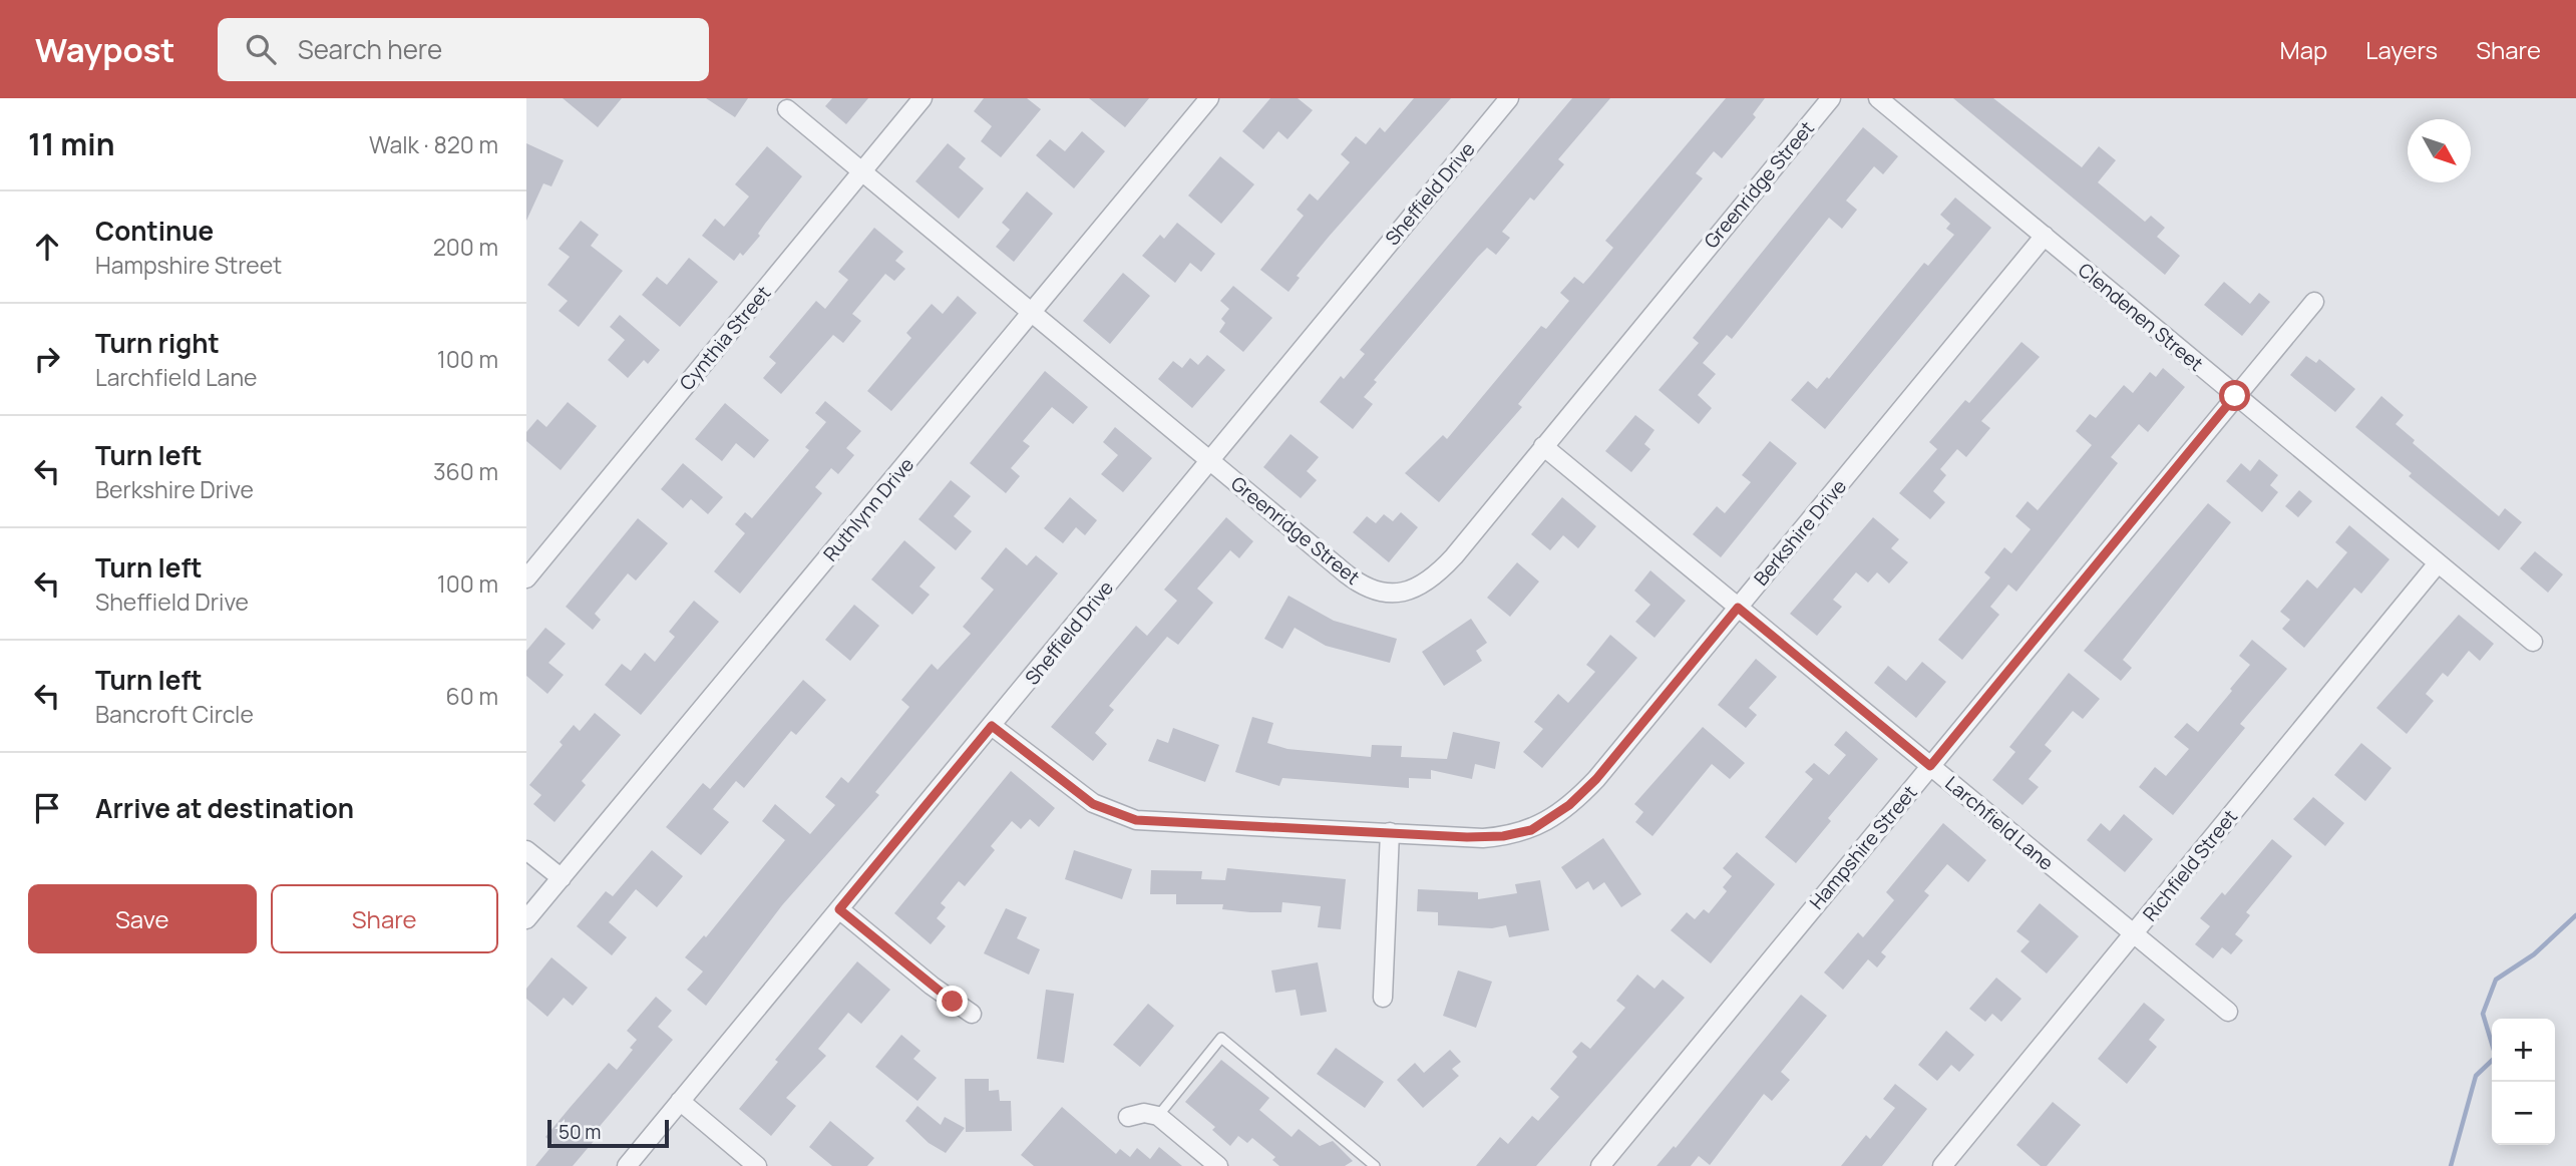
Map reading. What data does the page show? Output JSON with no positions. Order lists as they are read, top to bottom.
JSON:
{
  "streets": {
    "street": [
      "Greenridge Street",
      "Sheffield Drive",
      "Clendenen Street",
      "Cynthia Street",
      "Ruthlynn Drive",
      "Berkshire Drive",
      "Larchfield Lane",
      "Hampshire Street",
      "Richfield Street"
    ]
  },
  "crossings": [
    ["Greenridge Street", "Sheffield Drive"],
    ["Greenridge Street", "Cynthia Street"],
    ["Greenridge Street", "Ruthlynn Drive"],
    ["Greenridge Street", "Larchfield Lane"],
    ["Sheffield Drive", "Berkshire Drive"],
    ["Clendenen Street", "Berkshire Drive"],
    ["Clendenen Street", "Hampshire Street"],
    ["Clendenen Street", "Richfield Street"],
    ["Berkshire Drive", "Larchfield Lane"],
    ["Larchfield Lane", "Hampshire Street"],
    ["Larchfield Lane", "Richfield Street"]
  ],
  "scale_bar": "50 m",
  "north": "bottom right",
  "page": {
    "header": "Waypost",
    "search": "Search here",
    "nav": ["Map", "Layers", "Share"],
    "heading": ["11 min", "Walk · 820 m"],
    "list": [
      ["Continue", "Hampshire Street", "200 m"],
      ["Turn right", "Larchfield Lane", "100 m"],
      ["Turn left", "Berkshire Drive", "360 m"],
      ["Turn left", "Sheffield Drive", "100 m"],
      ["Turn left", "Bancroft Circle", "60 m"],
      "Arrive at destination"
    ],
    "buttons": ["Save", "Share"],
    "map_buttons": ["+", "−"],
    "scale": "50 m"
  }
}
